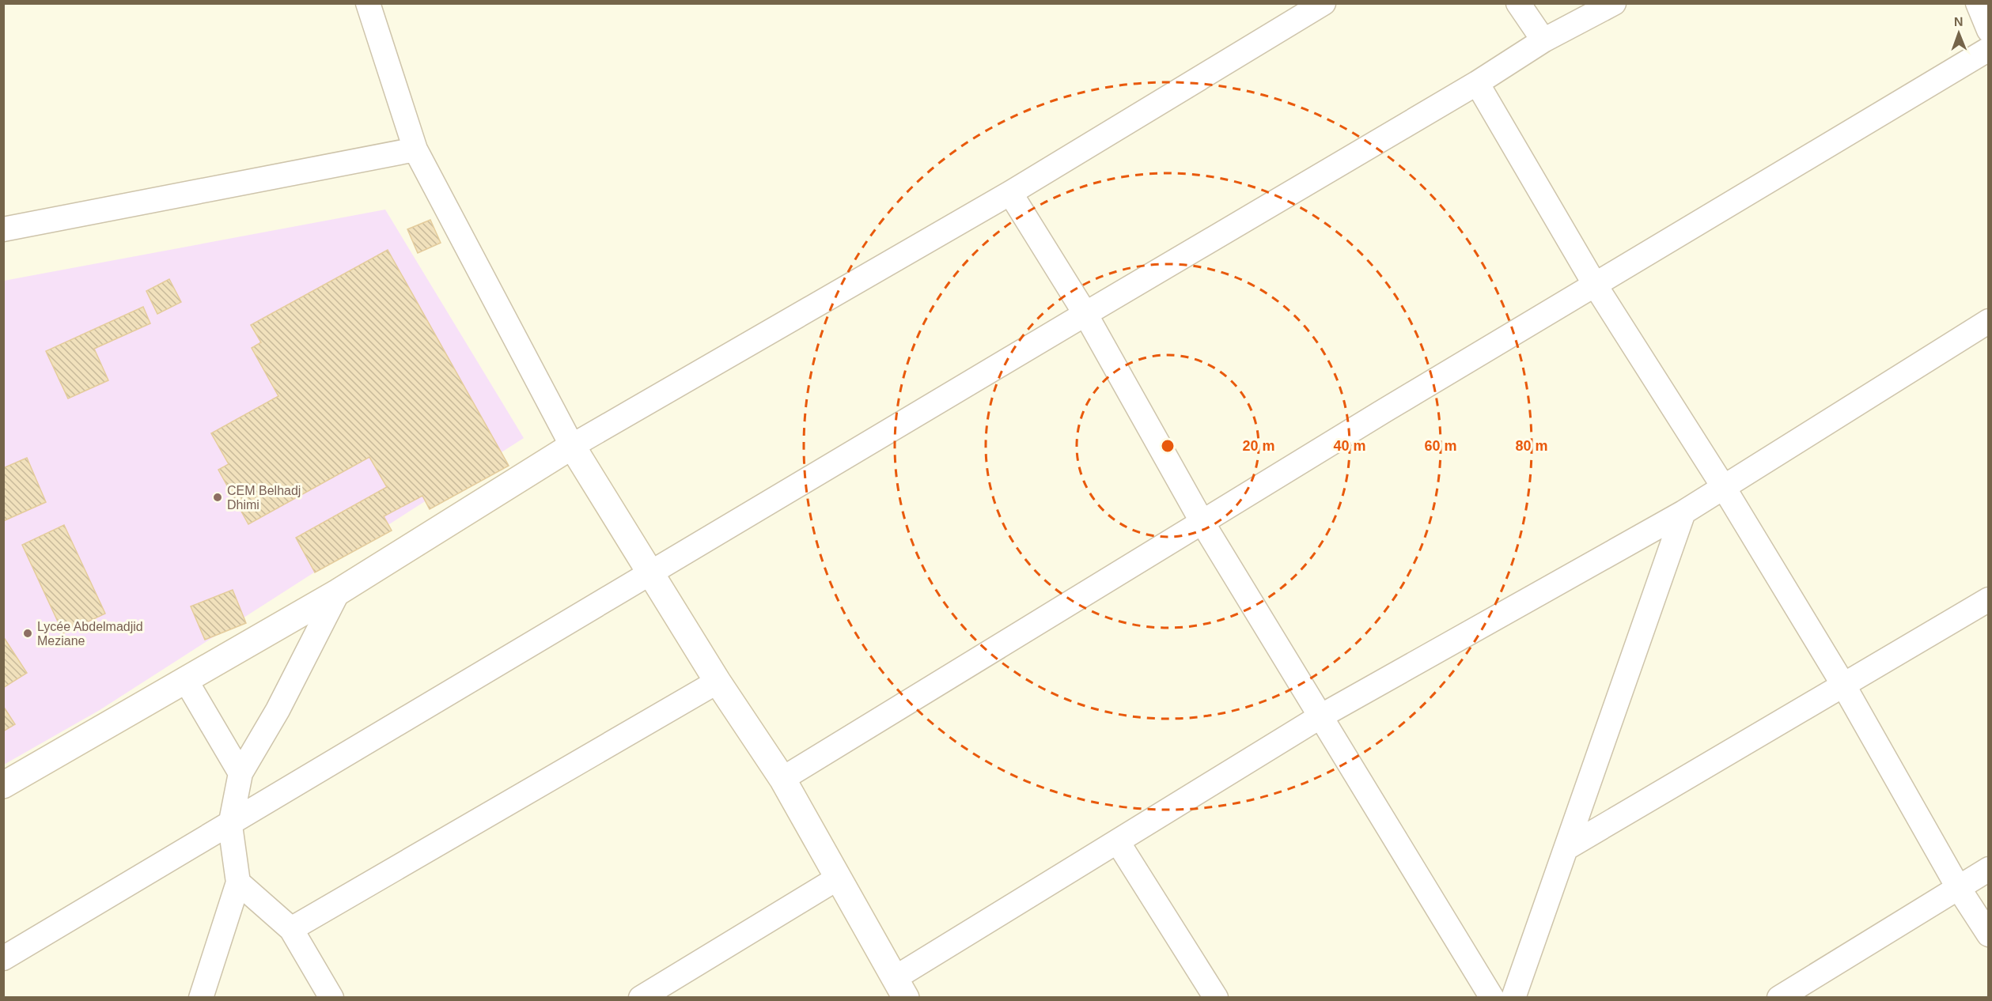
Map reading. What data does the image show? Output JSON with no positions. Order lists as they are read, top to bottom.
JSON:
{
  "places": ["CEM Belhadj Dhimi", "Lycée Abdelmadjid Meziane"],
  "north": "top",
  "rings": [
    "20 m",
    "40 m",
    "60 m",
    "80 m"
  ]
}
